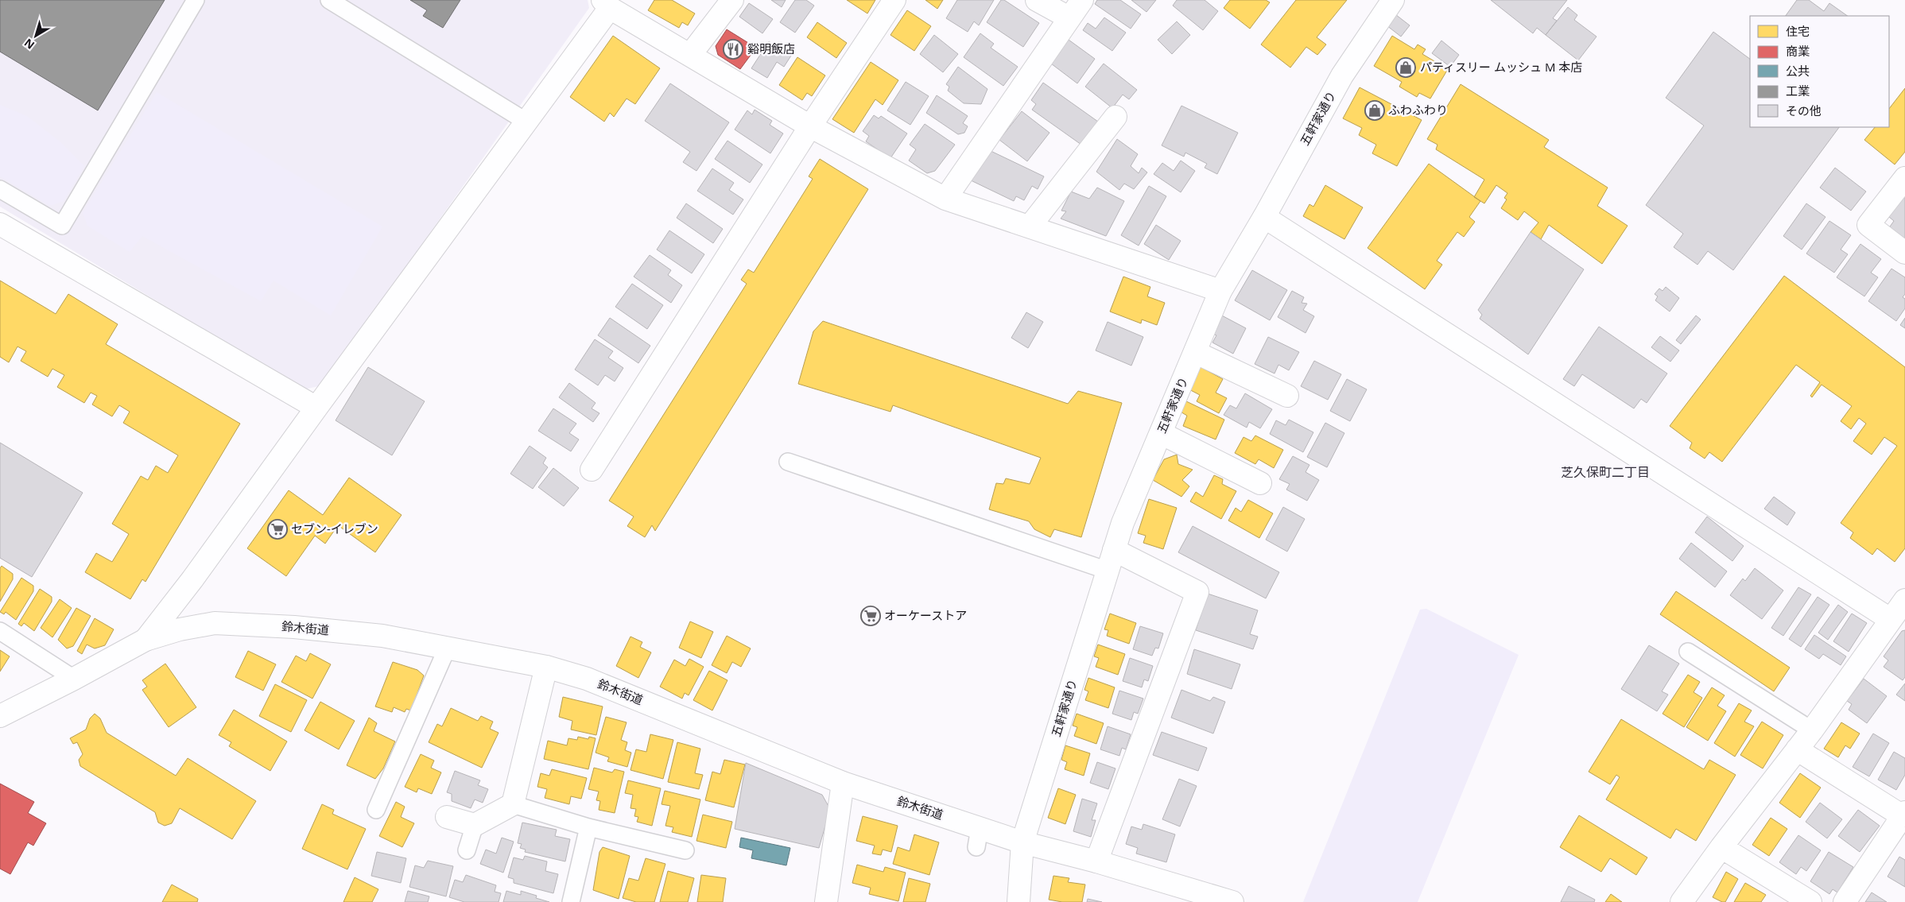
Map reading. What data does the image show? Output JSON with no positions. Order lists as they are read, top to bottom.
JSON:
{
  "streets": {
    "street": ["五軒家通り", "鈴木街道"]
  },
  "crossings": [
    ["五軒家通り", "鈴木街道"]
  ],
  "districts": ["芝久保町二丁目"],
  "places": {
    "restaurant": ["谿明飯店"],
    "shop": ["パティスリー ムッシュ M 本店", "ふわふわり"],
    "supermarket": ["セブン-イレブン", "オーケーストア"]
  },
  "legend": [
    "住宅",
    "商業",
    "公共",
    "工業",
    "その他"
  ],
  "north": "bottom left"
}
